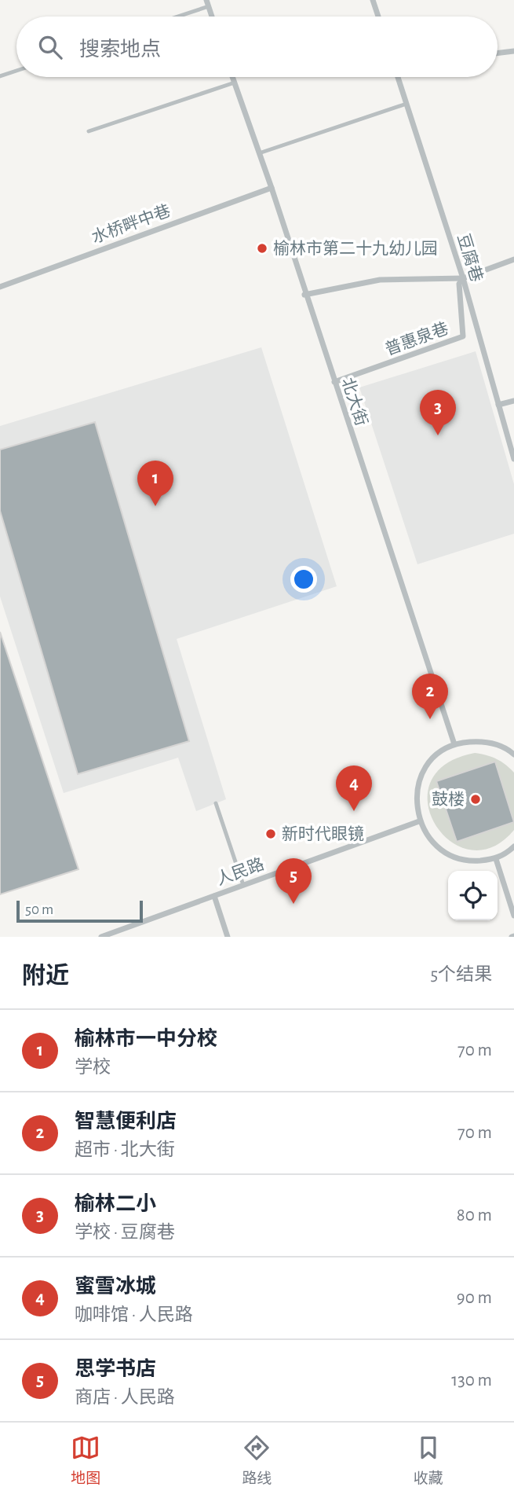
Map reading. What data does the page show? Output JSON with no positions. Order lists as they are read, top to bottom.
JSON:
{
  "streets": {
    "street": [
      "水桥畔中巷",
      "豆腐巷",
      "普惠泉巷",
      "北大街",
      "人民路"
    ]
  },
  "crossings": [
    ["水桥畔中巷", "北大街"],
    ["豆腐巷", "普惠泉巷"],
    ["普惠泉巷", "北大街"]
  ],
  "places": ["榆林市第二十九幼儿园", "鼓楼", "新时代眼镜"],
  "scale_bar": "50 m",
  "page": {
    "search": "搜索地点",
    "pins": [
      "3",
      "1",
      "2",
      "4",
      "5"
    ],
    "scale": "50 m",
    "heading": ["附近", "5个结果"],
    "list": [
      {
        "mark": "1",
        "name": "榆林市一中分校",
        "note": "学校",
        "value": "70 m"
      },
      {
        "mark": "2",
        "name": "智慧便利店",
        "note": "超市 · 北大街",
        "value": "70 m"
      },
      {
        "mark": "3",
        "name": "榆林二小",
        "note": "学校 · 豆腐巷",
        "value": "80 m"
      },
      {
        "mark": "4",
        "name": "蜜雪冰城",
        "note": "咖啡馆 · 人民路",
        "value": "90 m"
      },
      {
        "mark": "5",
        "name": "思学书店",
        "note": "商店 · 人民路",
        "value": "130 m"
      }
    ],
    "nav": ["地图", "路线", "收藏"]
  }
}
